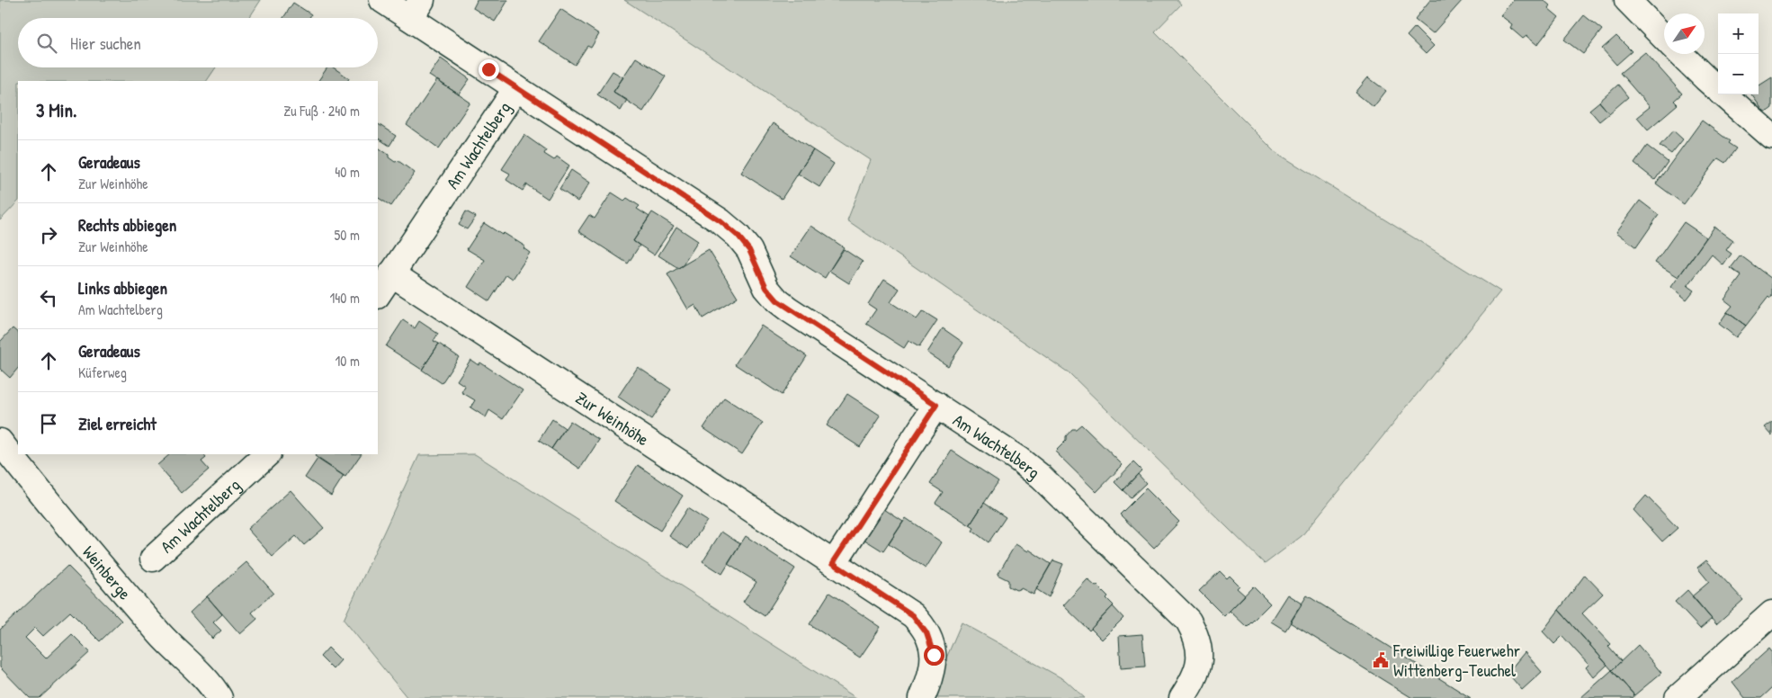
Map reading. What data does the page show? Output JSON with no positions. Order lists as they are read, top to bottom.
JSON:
{
  "streets": {
    "street": ["Am Wachtelberg", "Zur Weinhöhe", "Weinberge"]
  },
  "crossings": [
    ["Am Wachtelberg", "Zur Weinhöhe"]
  ],
  "places": {
    "public building": ["Freiwillige Feuerwehr Wittenberg-Teuchel"]
  },
  "north": "top right",
  "page": {
    "map_buttons": ["+", "−"],
    "search": "Hier suchen",
    "heading": ["3 Min.", "Zu Fuß · 240 m"],
    "list": [
      ["Geradeaus", "Zur Weinhöhe", "40 m"],
      ["Rechts abbiegen", "Zur Weinhöhe", "50 m"],
      ["Links abbiegen", "Am Wachtelberg", "140 m"],
      ["Geradeaus", "Küferweg", "10 m"],
      "Ziel erreicht"
    ]
  }
}
